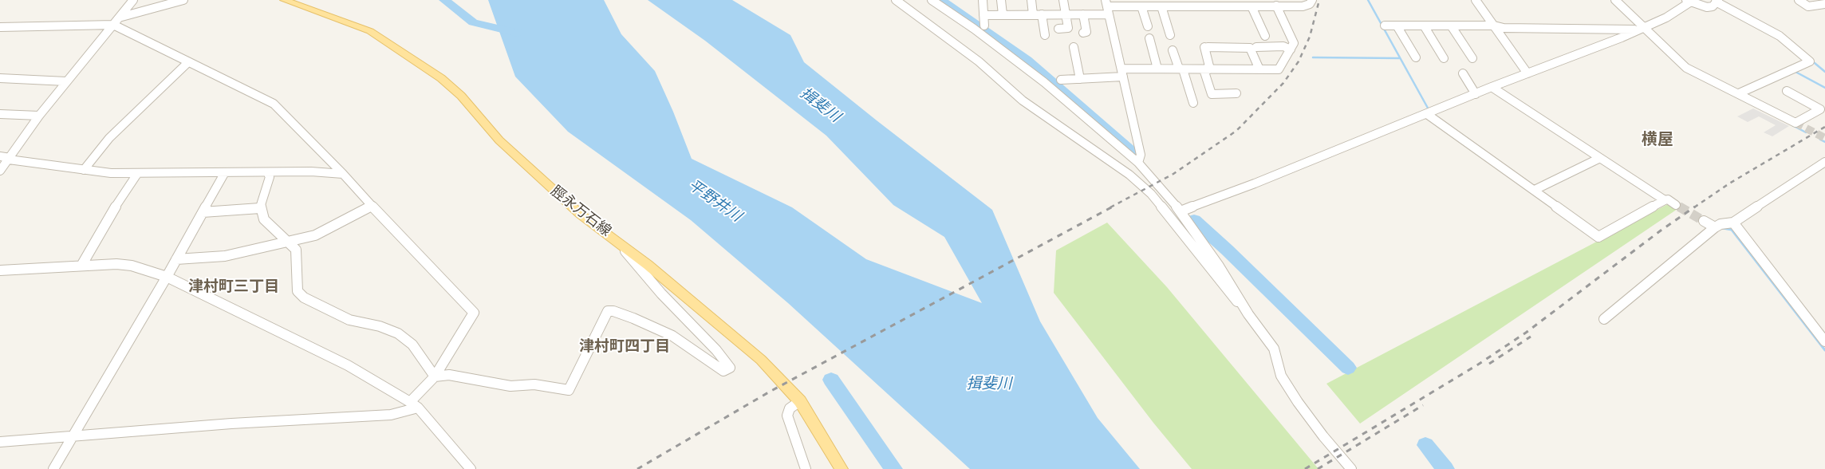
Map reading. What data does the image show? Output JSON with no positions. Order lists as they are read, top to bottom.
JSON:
{
  "streets": {
    "main road": ["脛永万石線"]
  },
  "districts": ["横屋", "津村町三丁目", "津村町四丁目"],
  "water": ["揖斐川", "平野井川"]
}
